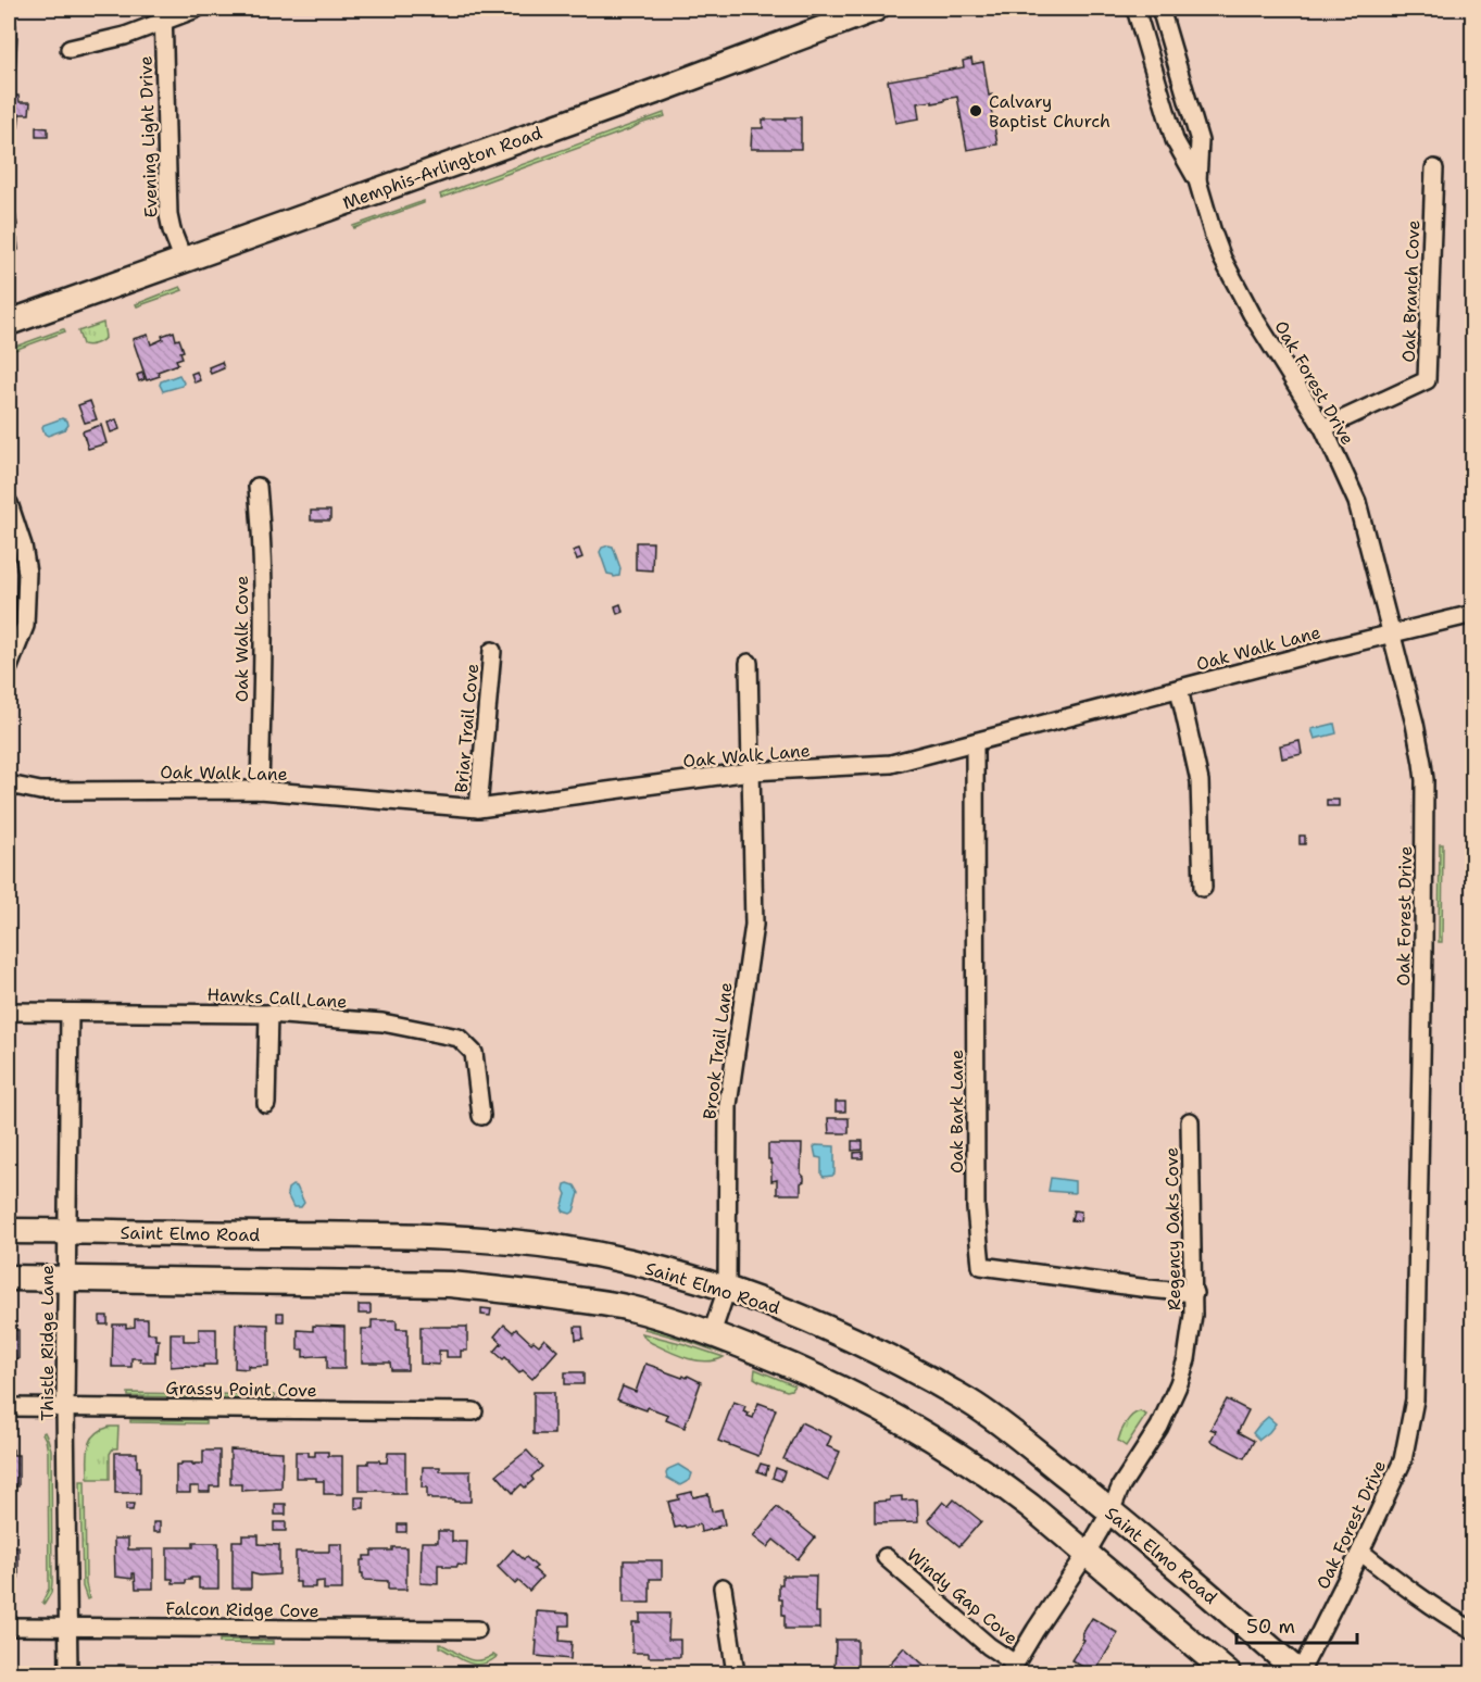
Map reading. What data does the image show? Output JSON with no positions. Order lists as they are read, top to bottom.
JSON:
{
  "streets": {
    "main road": ["Memphis-Arlington Road", "Saint Elmo Road"],
    "street": [
      "Evening Light Drive",
      "Oak Branch Cove",
      "Oak Forest Drive",
      "Oak Walk Cove",
      "Oak Walk Lane",
      "Briar Trail Cove",
      "Hawks Call Lane",
      "Brook Trail Lane",
      "Oak Bark Lane",
      "Regency Oaks Cove",
      "Thistle Ridge Lane",
      "Grassy Point Cove",
      "Windy Gap Cove",
      "Falcon Ridge Cove"
    ]
  },
  "crossings": [
    ["Evening Light Drive", "Memphis-Arlington Road"],
    ["Oak Branch Cove", "Oak Forest Drive"],
    ["Oak Forest Drive", "Oak Walk Lane"],
    ["Oak Forest Drive", "Saint Elmo Road"],
    ["Oak Walk Cove", "Oak Walk Lane"],
    ["Oak Walk Lane", "Briar Trail Cove"],
    ["Oak Walk Lane", "Brook Trail Lane"],
    ["Oak Walk Lane", "Oak Bark Lane"],
    ["Hawks Call Lane", "Thistle Ridge Lane"],
    ["Brook Trail Lane", "Saint Elmo Road"],
    ["Oak Bark Lane", "Regency Oaks Cove"],
    ["Regency Oaks Cove", "Saint Elmo Road"],
    ["Regency Oaks Cove", "Windy Gap Cove"],
    ["Saint Elmo Road", "Thistle Ridge Lane"],
    ["Thistle Ridge Lane", "Grassy Point Cove"],
    ["Thistle Ridge Lane", "Falcon Ridge Cove"]
  ],
  "places": ["Calvary Baptist Church"],
  "scale_bar": "50 m"
}
